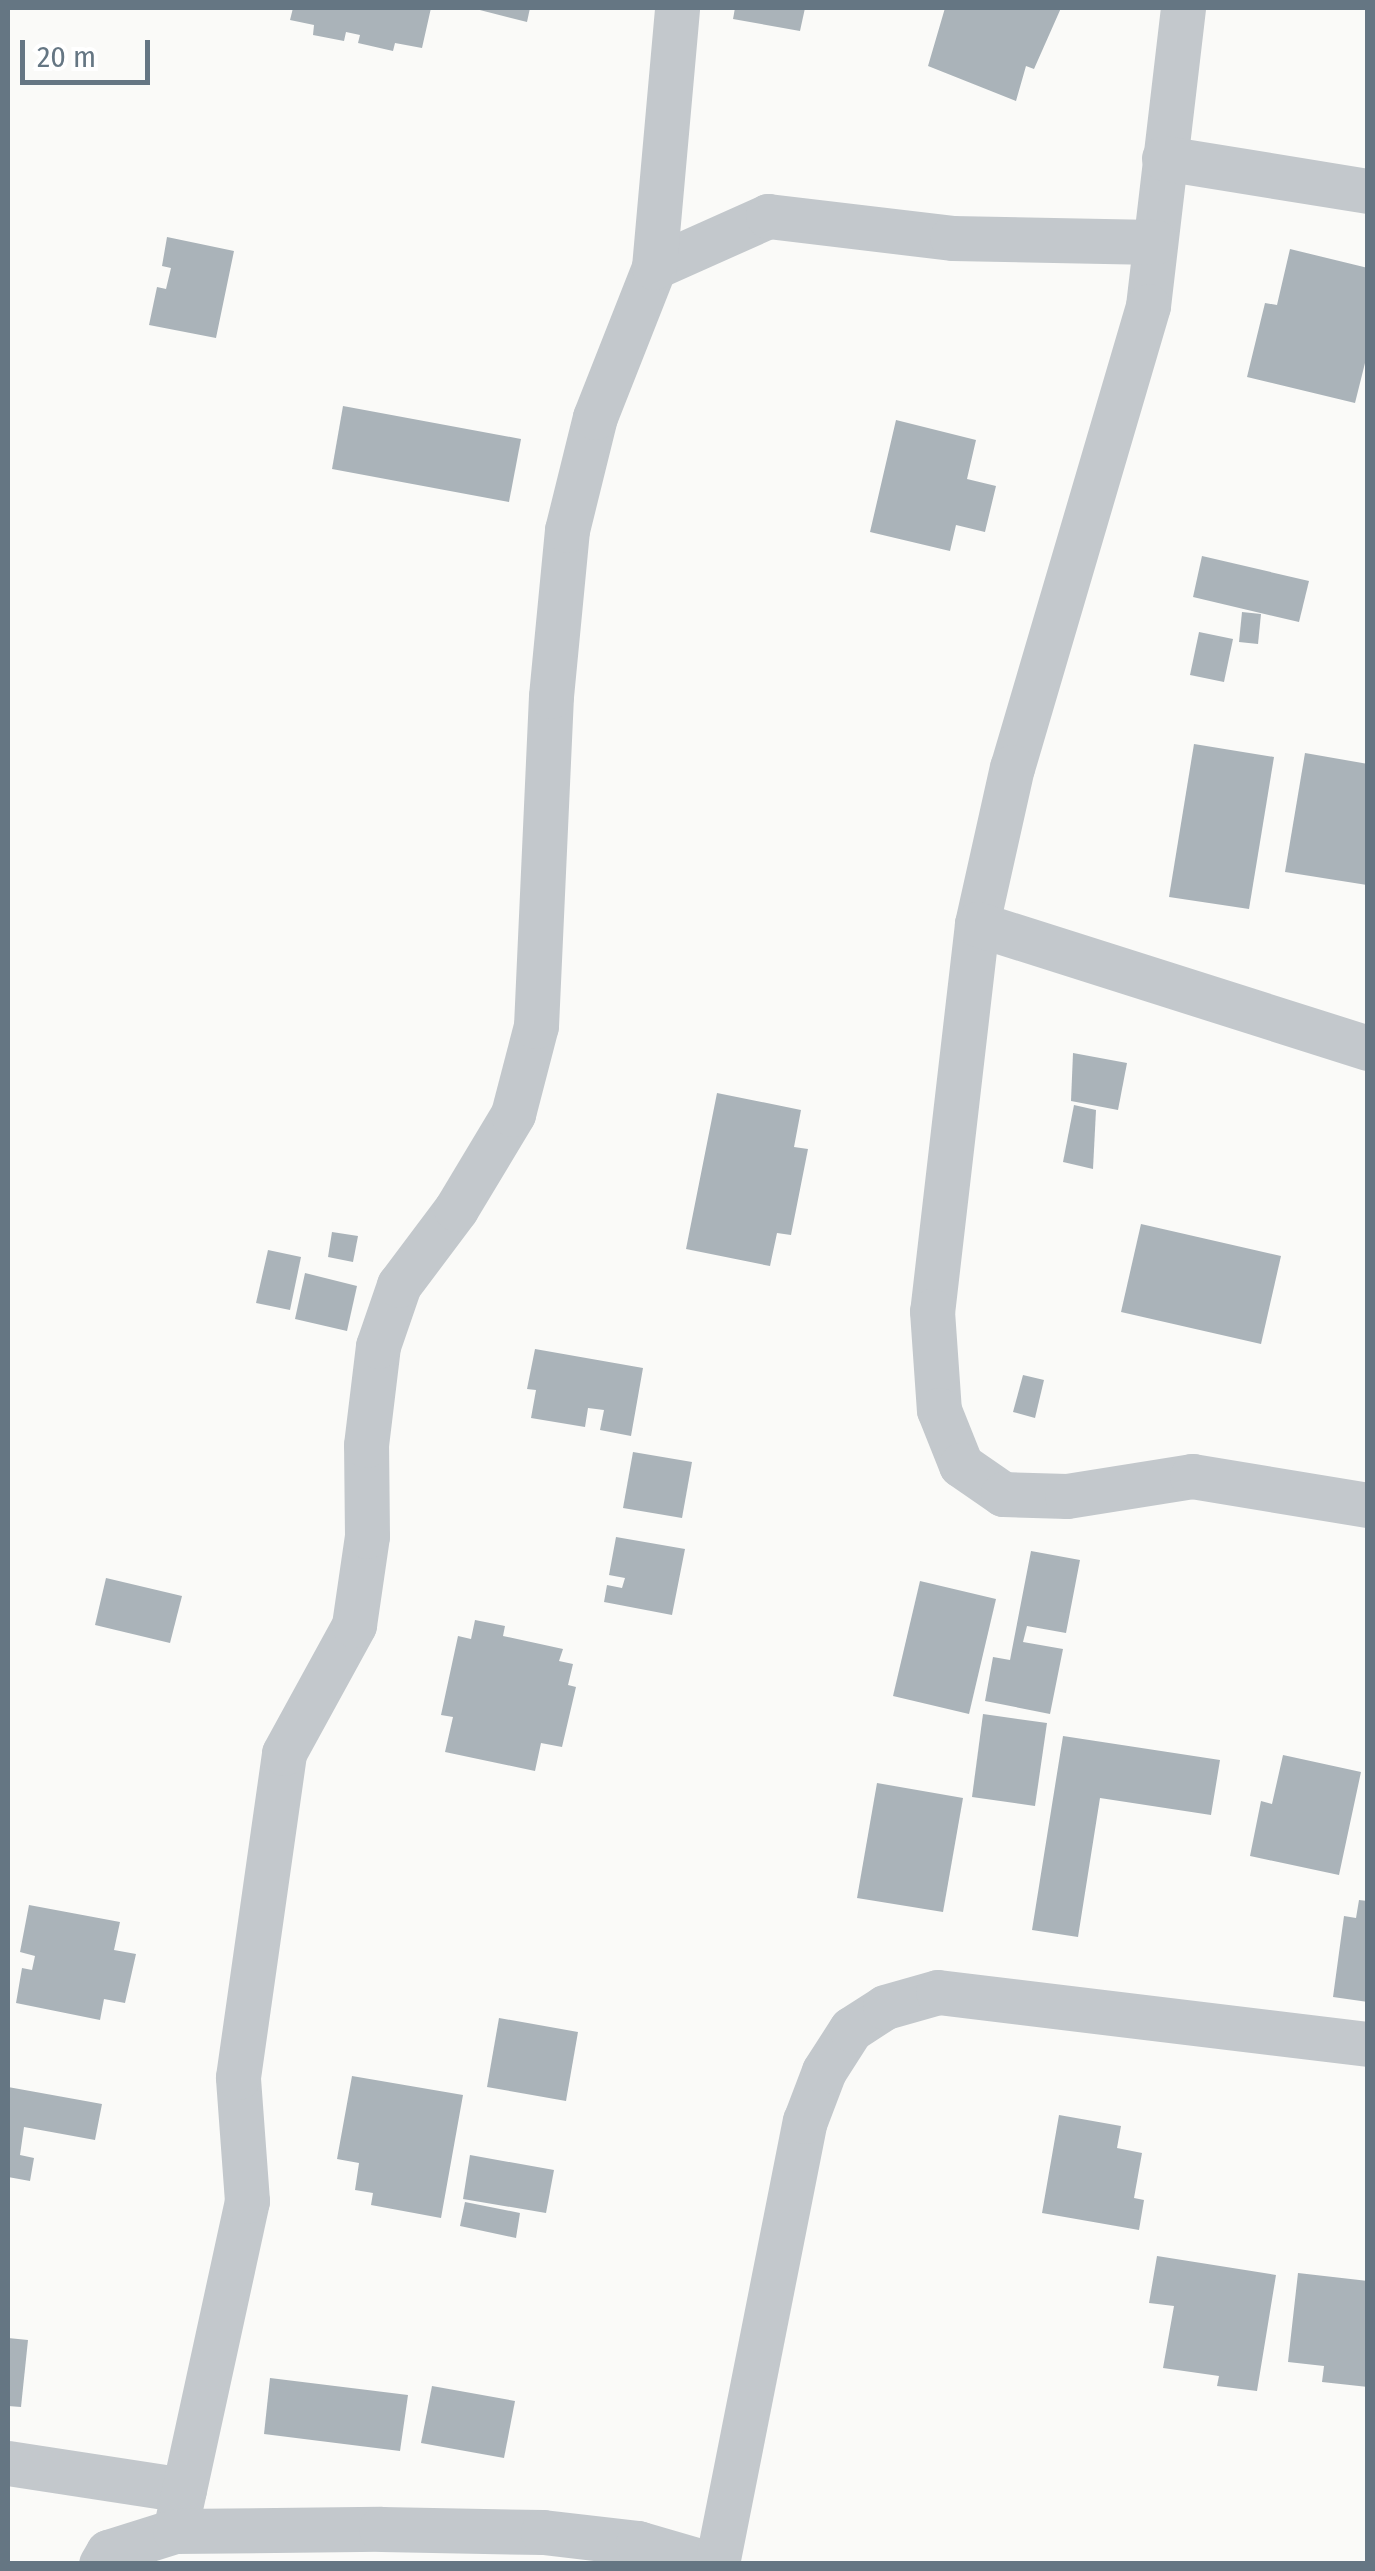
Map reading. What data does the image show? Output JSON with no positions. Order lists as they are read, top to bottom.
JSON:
{
  "scale_bar": "20 m"
}
